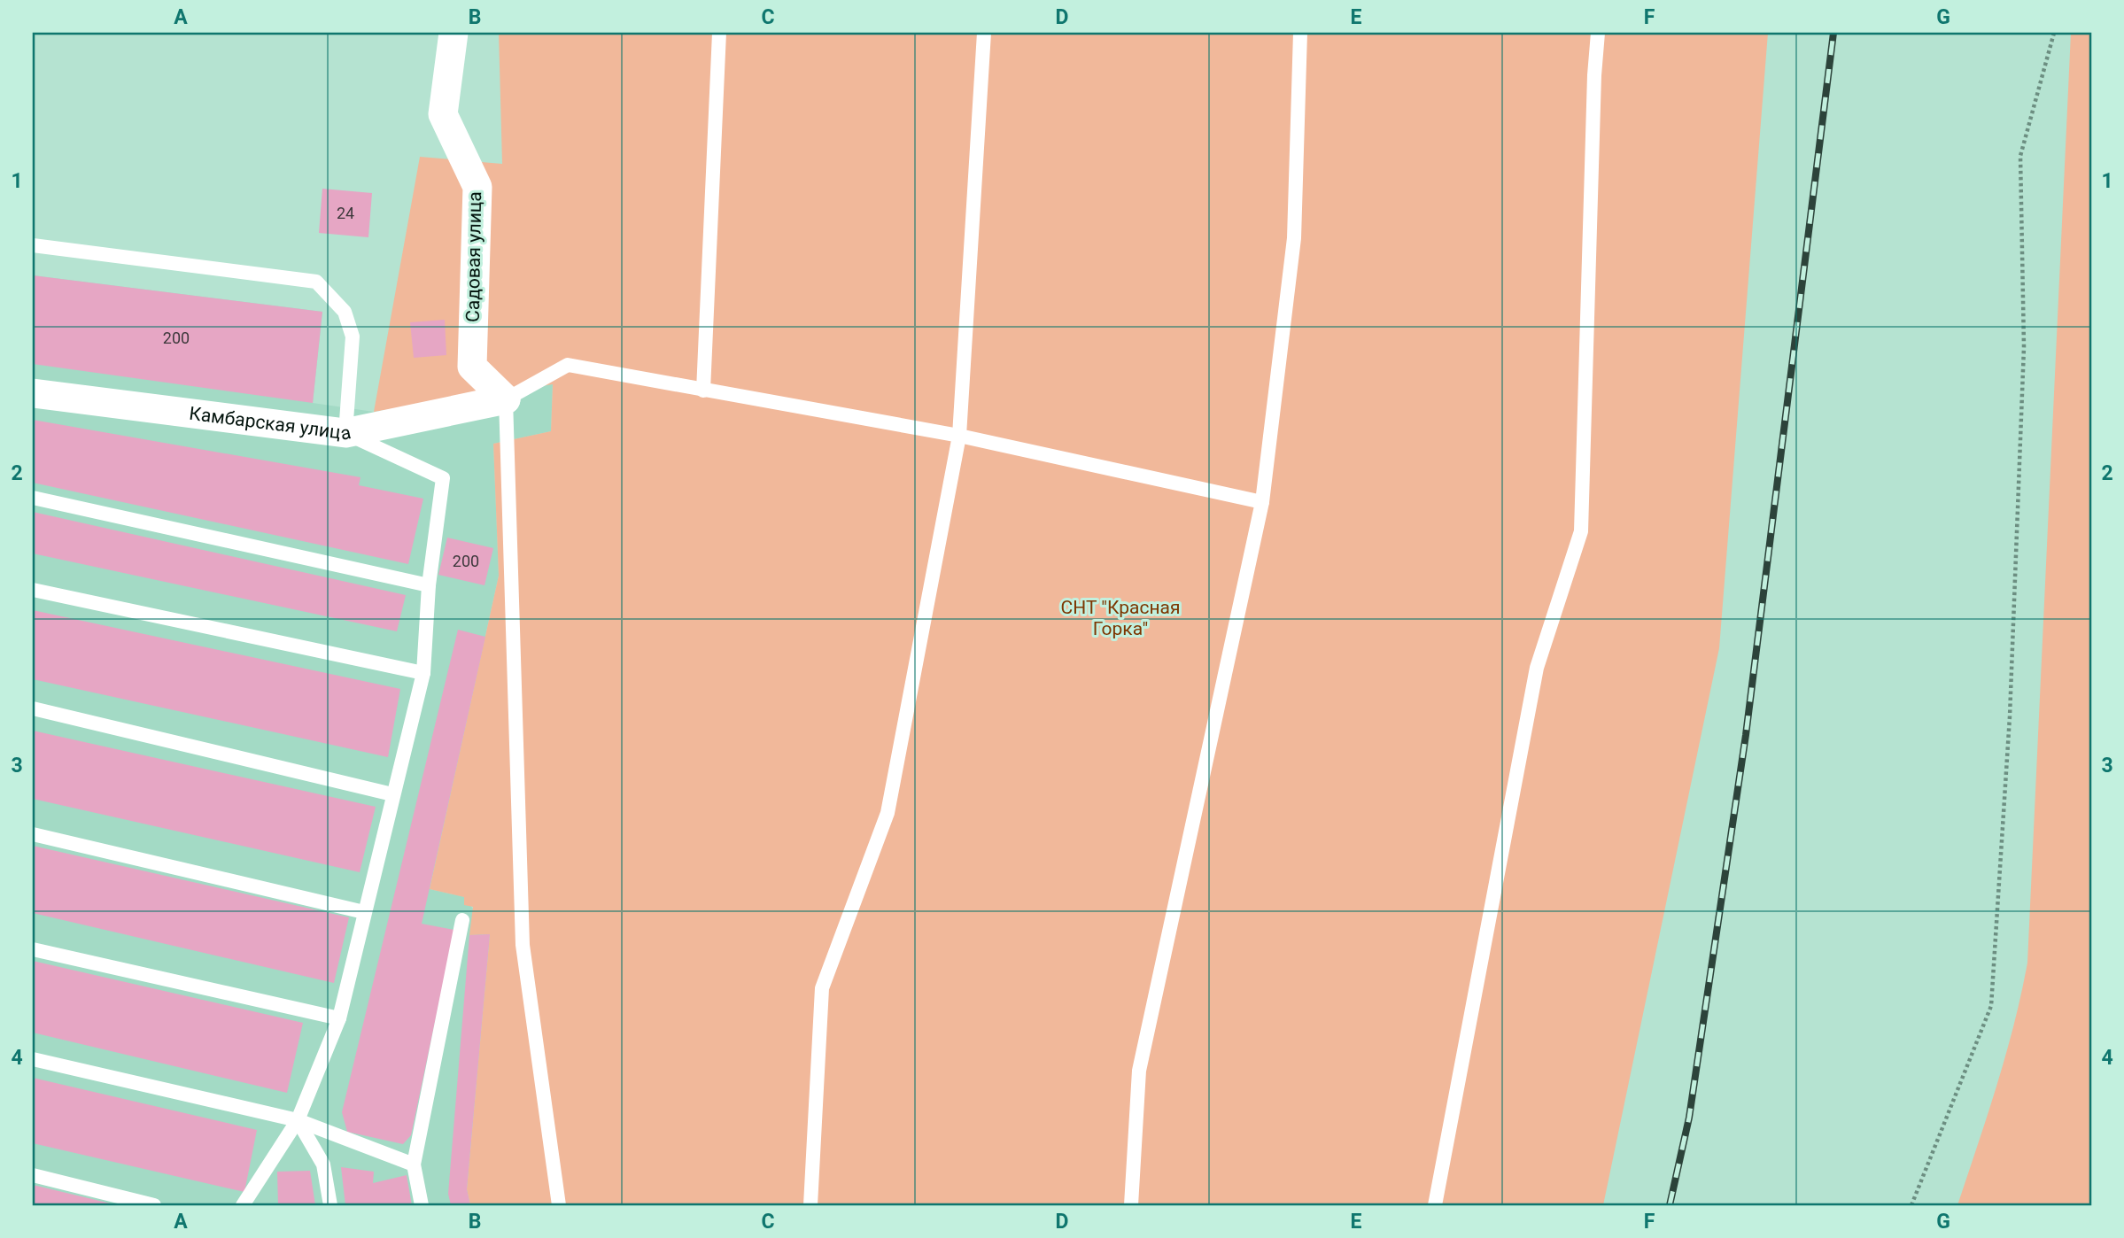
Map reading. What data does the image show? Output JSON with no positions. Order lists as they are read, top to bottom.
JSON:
{
  "streets": {
    "street": ["Садовая улица", "Камбарская улица"]
  },
  "crossings": [
    ["Садовая улица", "Камбарская улица"]
  ],
  "parks": ["СНТ \"Красная Горка\""],
  "house_numbers": ["24", "200", "200"],
  "grid": {
    "columns": [
      "A",
      "B",
      "C",
      "D",
      "E",
      "F",
      "G"
    ],
    "rows": [
      "1",
      "2",
      "3",
      "4"
    ]
  }
}
